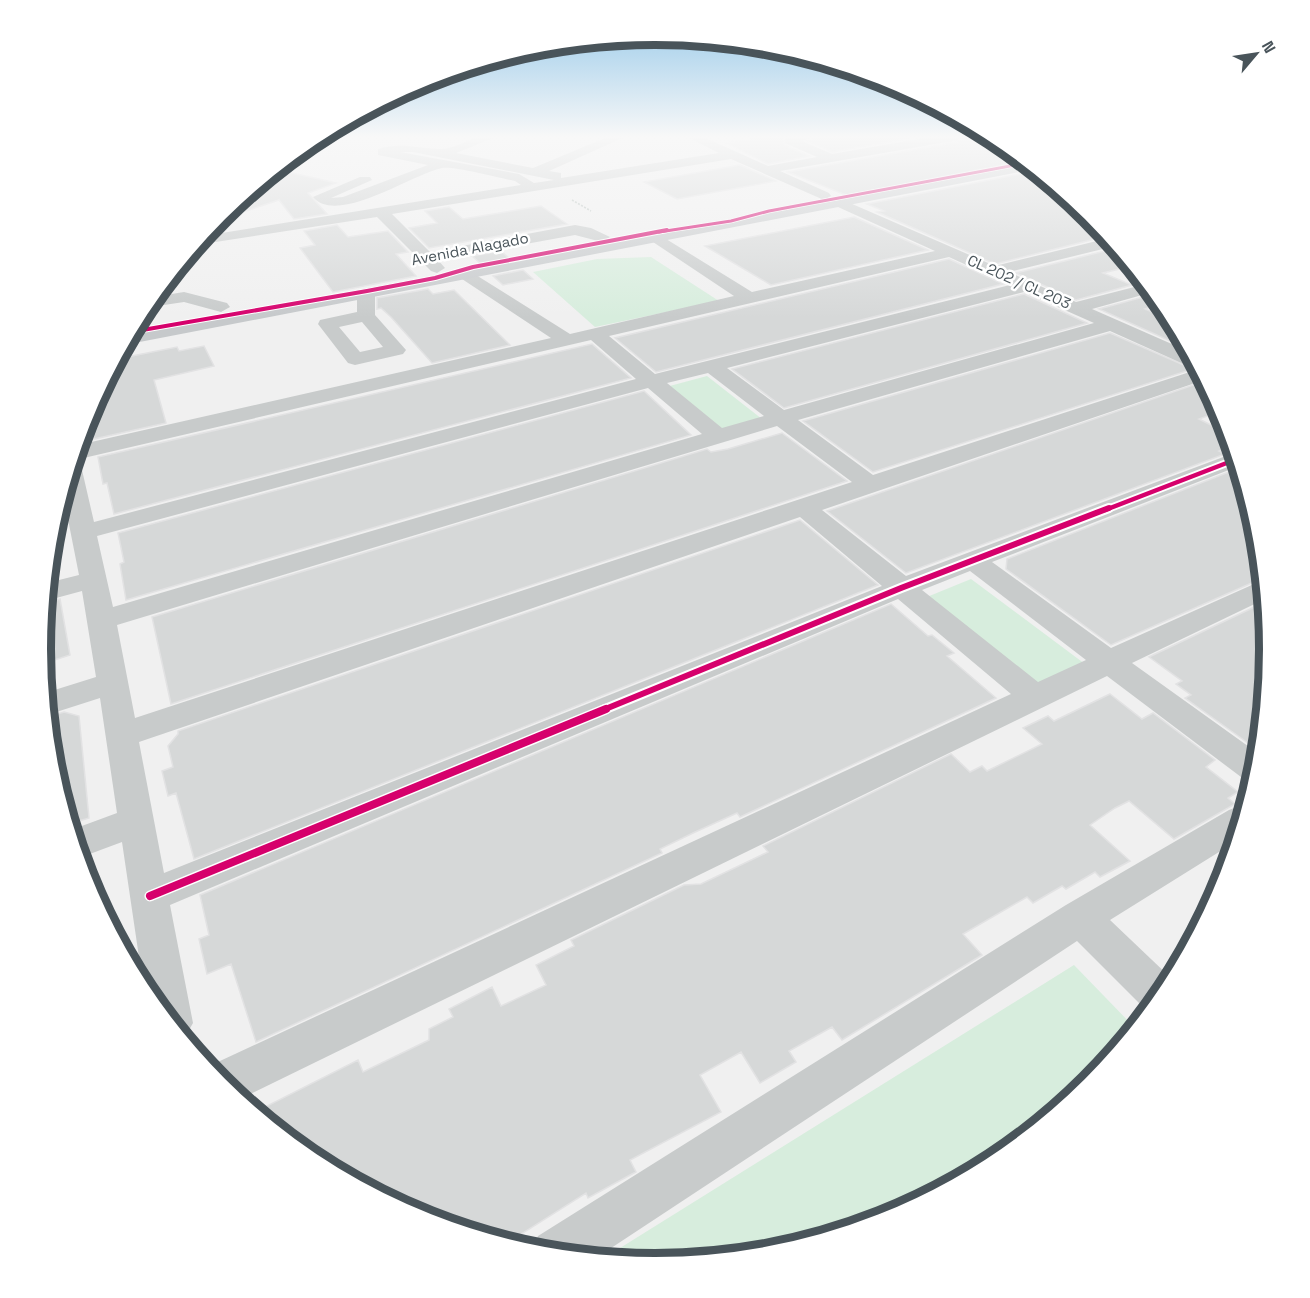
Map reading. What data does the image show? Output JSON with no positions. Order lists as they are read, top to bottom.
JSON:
{
  "streets": {
    "main road": ["Avenida Alagado"],
    "street": ["CL 202 / CL 203"]
  },
  "crossings": [
    ["Avenida Alagado", "CL 202 / CL 203"]
  ],
  "north": "top right"
}
